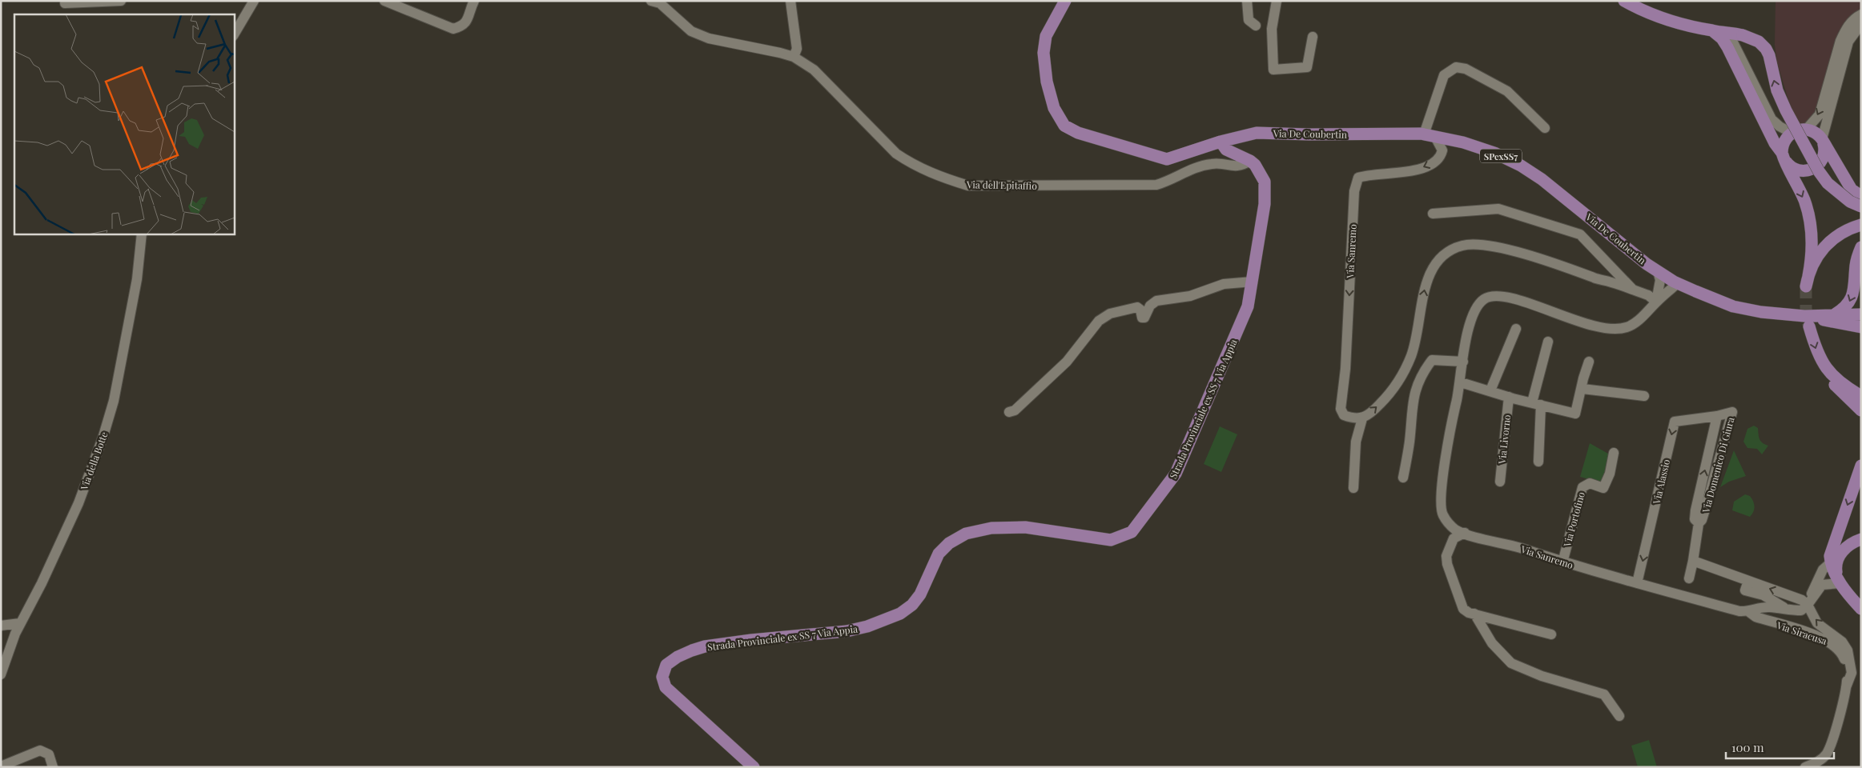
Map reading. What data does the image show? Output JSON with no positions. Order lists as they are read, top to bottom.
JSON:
{
  "streets": {
    "main road": ["Via De Coubertin", "SPexSS7", "Strada Provinciale ex SS 7 Via Appia"],
    "street": [
      "Via dell'Epitaffio",
      "Via Sanremo",
      "Via Livorno",
      "Via della Botte",
      "Via Domenico Di Giura",
      "Via Alassio",
      "Via Portofino",
      "Via Siracusa"
    ]
  },
  "crossings": [
    ["Via De Coubertin", "SPexSS7"],
    ["Via De Coubertin", "Via Sanremo"],
    ["Via De Coubertin", "Strada Provinciale ex SS 7 Via Appia"],
    ["SPexSS7", "Via Sanremo"],
    ["Via dell'Epitaffio", "Strada Provinciale ex SS 7 Via Appia"],
    ["Via Sanremo", "Via Alassio"],
    ["Via Sanremo", "Via Portofino"],
    ["Via Sanremo", "Via Siracusa"],
    ["Via Domenico Di Giura", "Via Alassio"]
  ],
  "one_way": ["Via Domenico Di Giura", "Via Alassio"],
  "scale_bar": "100 m"
}
